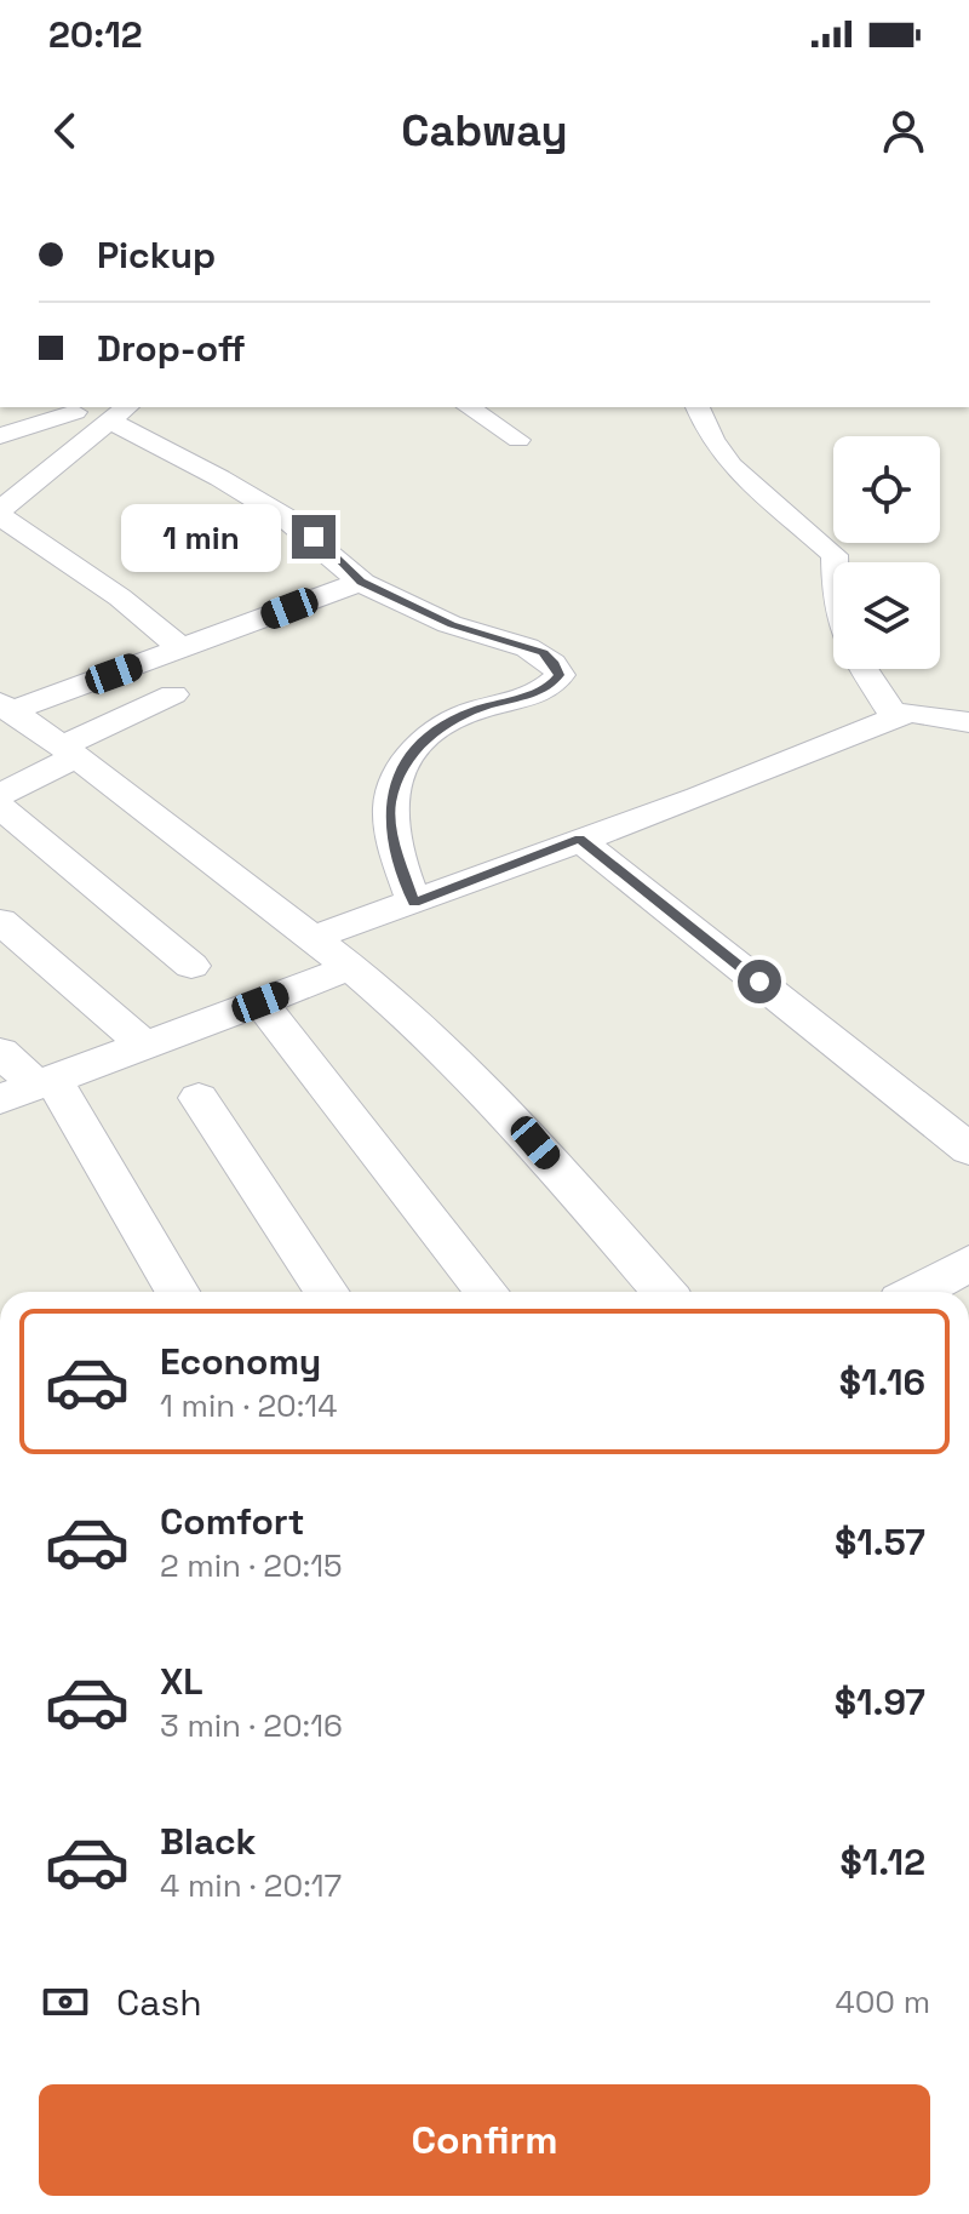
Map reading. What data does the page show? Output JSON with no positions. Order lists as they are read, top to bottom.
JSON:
{
  "page": {
    "status": "20:12",
    "header": "Cabway",
    "banner": ["Pickup", "Drop-off"],
    "bubble": "1 min",
    "list": [
      {
        "name": "Economy",
        "note": "1 min · 20:14",
        "value": "$1.16"
      },
      {
        "name": "Comfort",
        "note": "2 min · 20:15",
        "value": "$1.57"
      },
      {
        "name": "XL",
        "note": "3 min · 20:16",
        "value": "$1.97"
      },
      {
        "name": "Black",
        "note": "4 min · 20:17",
        "value": "$1.12"
      }
    ],
    "pay": ["Cash", "400 m"],
    "buttons": "Confirm"
  }
}
